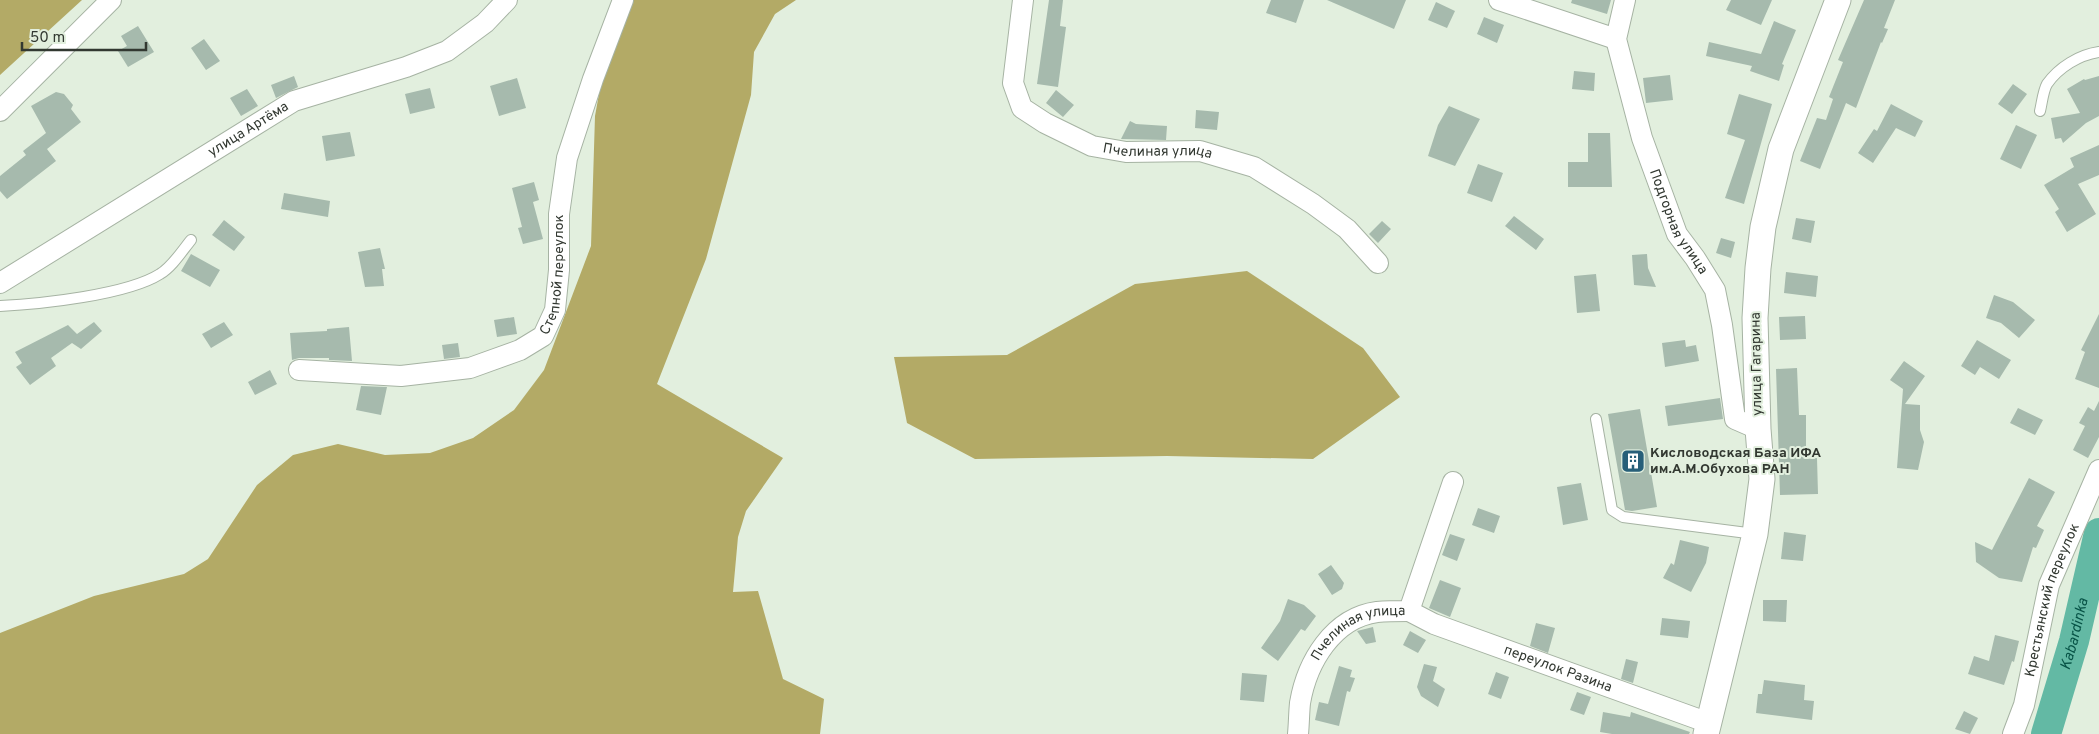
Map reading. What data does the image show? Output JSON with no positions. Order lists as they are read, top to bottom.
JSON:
{
  "streets": {
    "street": [
      "улица Артёма",
      "Пчелиная улица",
      "Подгорная улица",
      "Степной переулок",
      "улица Гагарина",
      "Крестьянский переулок",
      "переулок Разина"
    ]
  },
  "crossings": [
    ["Пчелиная улица", "переулок Разина"],
    ["Подгорная улица", "улица Гагарина"],
    ["улица Гагарина", "переулок Разина"]
  ],
  "water": ["Kabardinka"],
  "places": {
    "building": ["Кисловодская База ИФА им.А.М.Обухова РАН"]
  },
  "scale_bar": "50 m"
}
